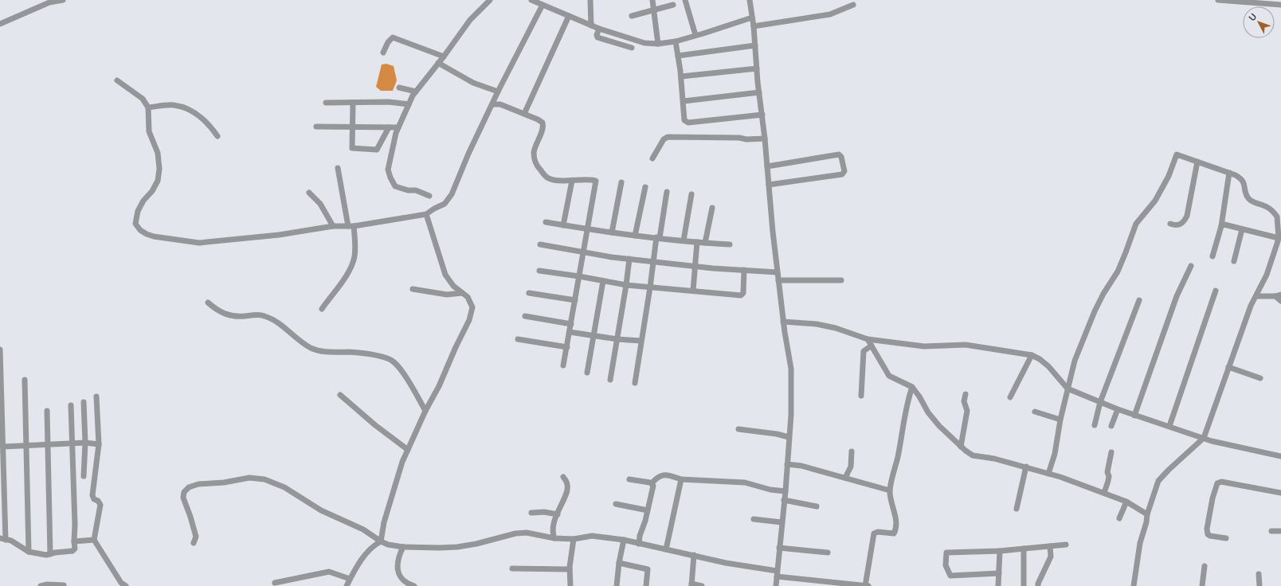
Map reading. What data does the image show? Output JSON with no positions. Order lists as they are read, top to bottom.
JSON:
{
  "north": "top left"
}
